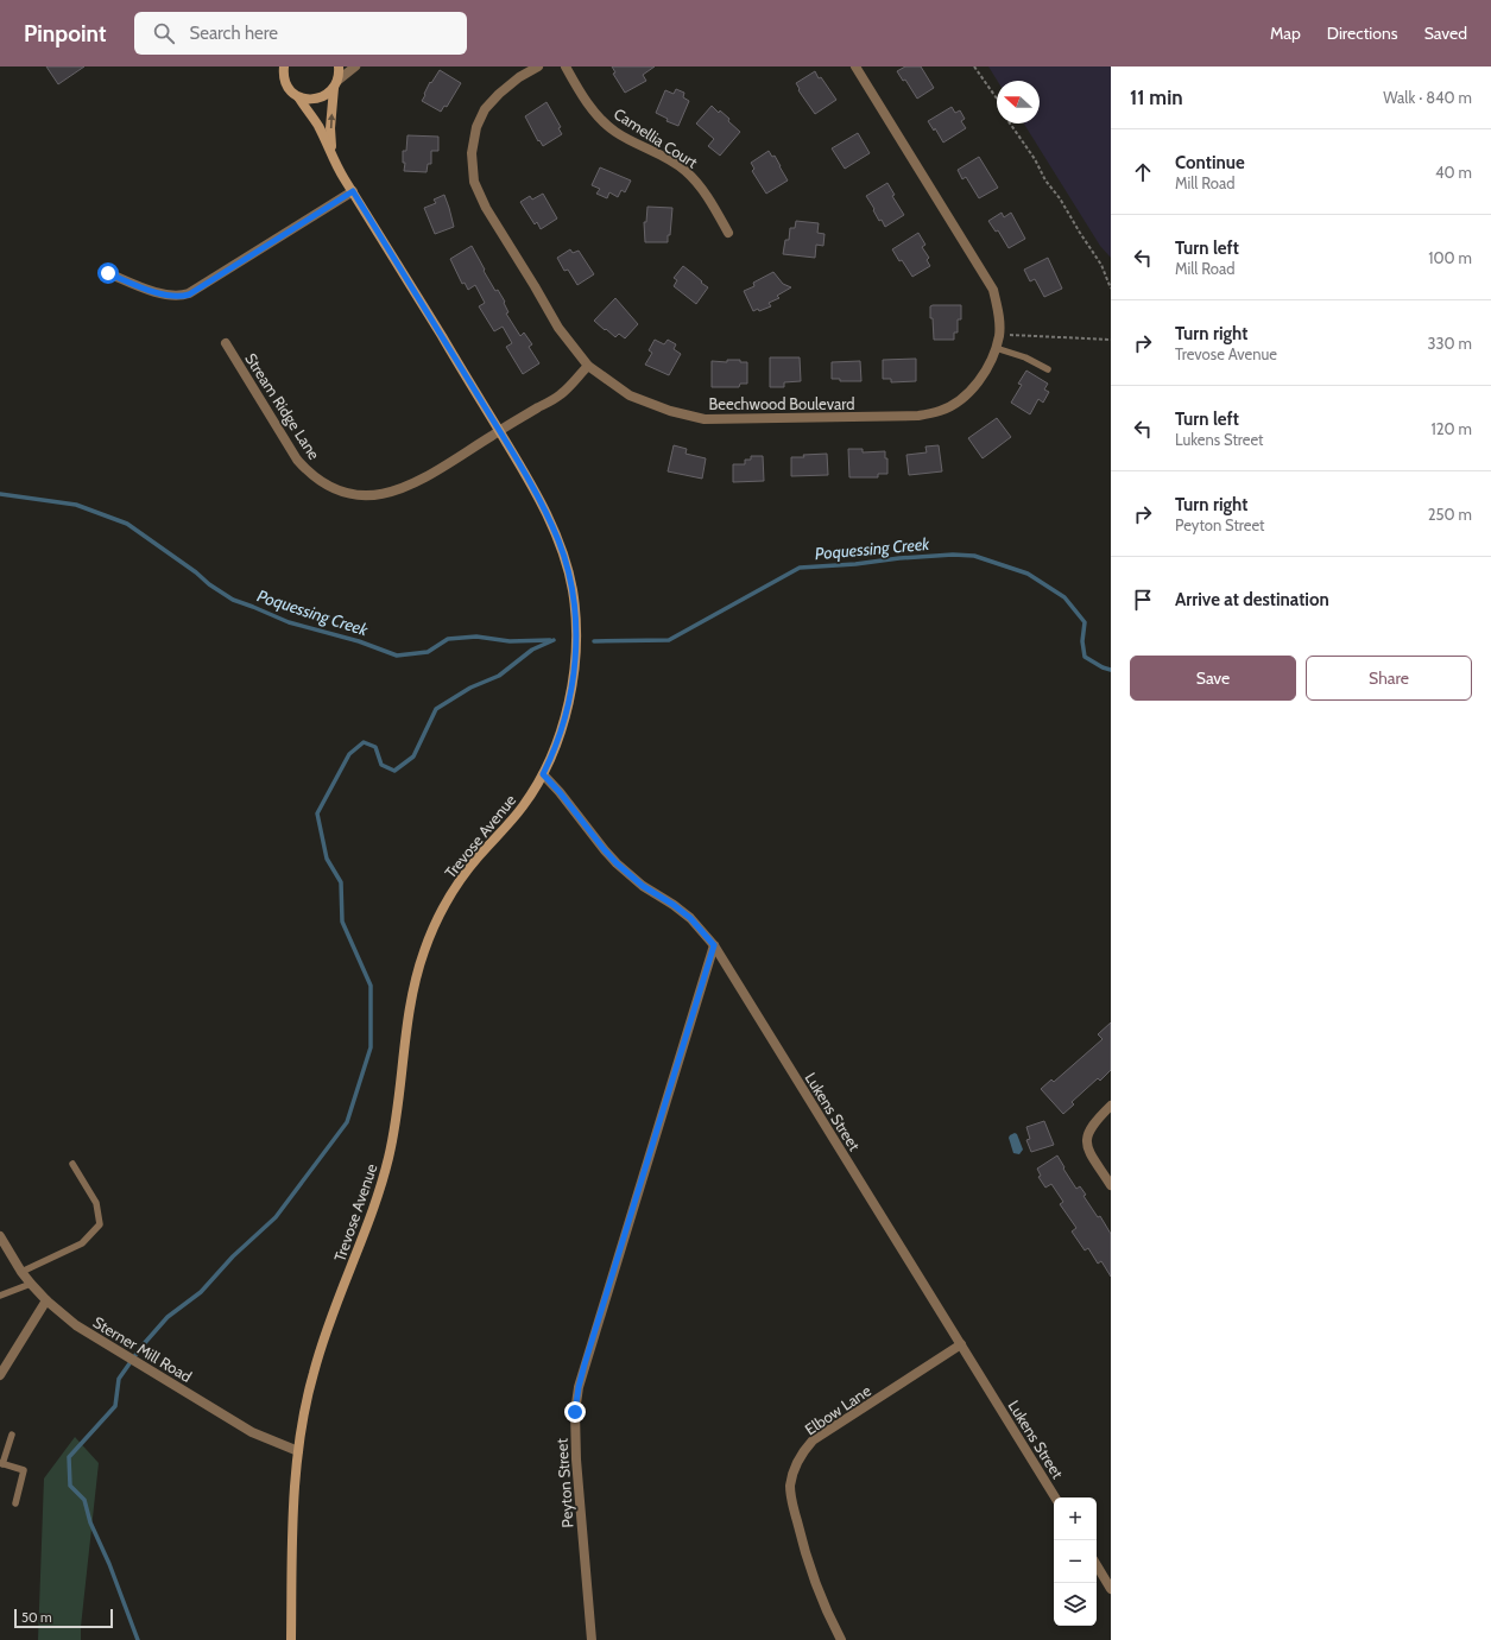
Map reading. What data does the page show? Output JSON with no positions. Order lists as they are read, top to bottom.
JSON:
{
  "streets": {
    "street": [
      "Camellia Court",
      "Beechwood Boulevard",
      "Stream Ridge Lane",
      "Trevose Avenue",
      "Lukens Street",
      "Sterner Mill Road",
      "Elbow Lane",
      "Peyton Street"
    ]
  },
  "crossings": [
    ["Beechwood Boulevard", "Stream Ridge Lane"],
    ["Stream Ridge Lane", "Trevose Avenue"],
    ["Trevose Avenue", "Lukens Street"],
    ["Trevose Avenue", "Sterner Mill Road"],
    ["Lukens Street", "Elbow Lane"],
    ["Lukens Street", "Peyton Street"]
  ],
  "water": ["Poquessing Creek"],
  "scale_bar": "50 m",
  "north": "left",
  "page": {
    "header": "Pinpoint",
    "search": "Search here",
    "nav": ["Map", "Directions", "Saved"],
    "heading": ["11 min", "Walk · 840 m"],
    "list": [
      ["Continue", "Mill Road", "40 m"],
      ["Turn left", "Mill Road", "100 m"],
      ["Turn right", "Trevose Avenue", "330 m"],
      ["Turn left", "Lukens Street", "120 m"],
      ["Turn right", "Peyton Street", "250 m"],
      "Arrive at destination"
    ],
    "buttons": ["Save", "Share"],
    "map_buttons": ["+", "−"],
    "scale": "50 m"
  }
}
